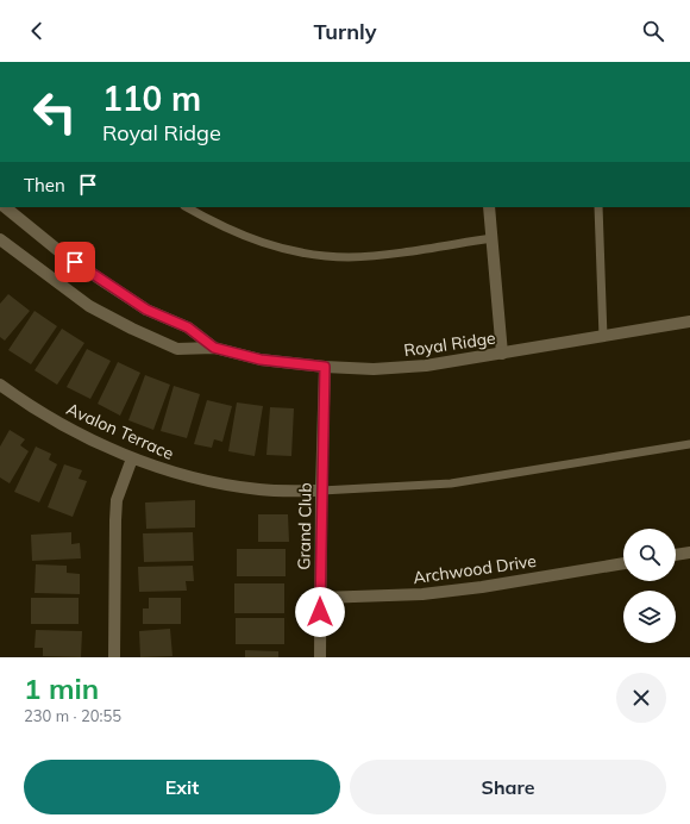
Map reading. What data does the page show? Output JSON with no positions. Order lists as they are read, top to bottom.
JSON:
{
  "streets": {
    "street": [
      "Royal Ridge",
      "Avalon Terrace",
      "Grand Club",
      "Archwood Drive"
    ]
  },
  "crossings": [
    ["Royal Ridge", "Grand Club"],
    ["Avalon Terrace", "Grand Club"],
    ["Grand Club", "Archwood Drive"]
  ],
  "page": {
    "header": "Turnly",
    "turn": ["110 m", "Royal Ridge"],
    "then": "Then",
    "heading": ["1 min", "230 m · 20:55"],
    "buttons": ["Exit", "Share"]
  }
}
